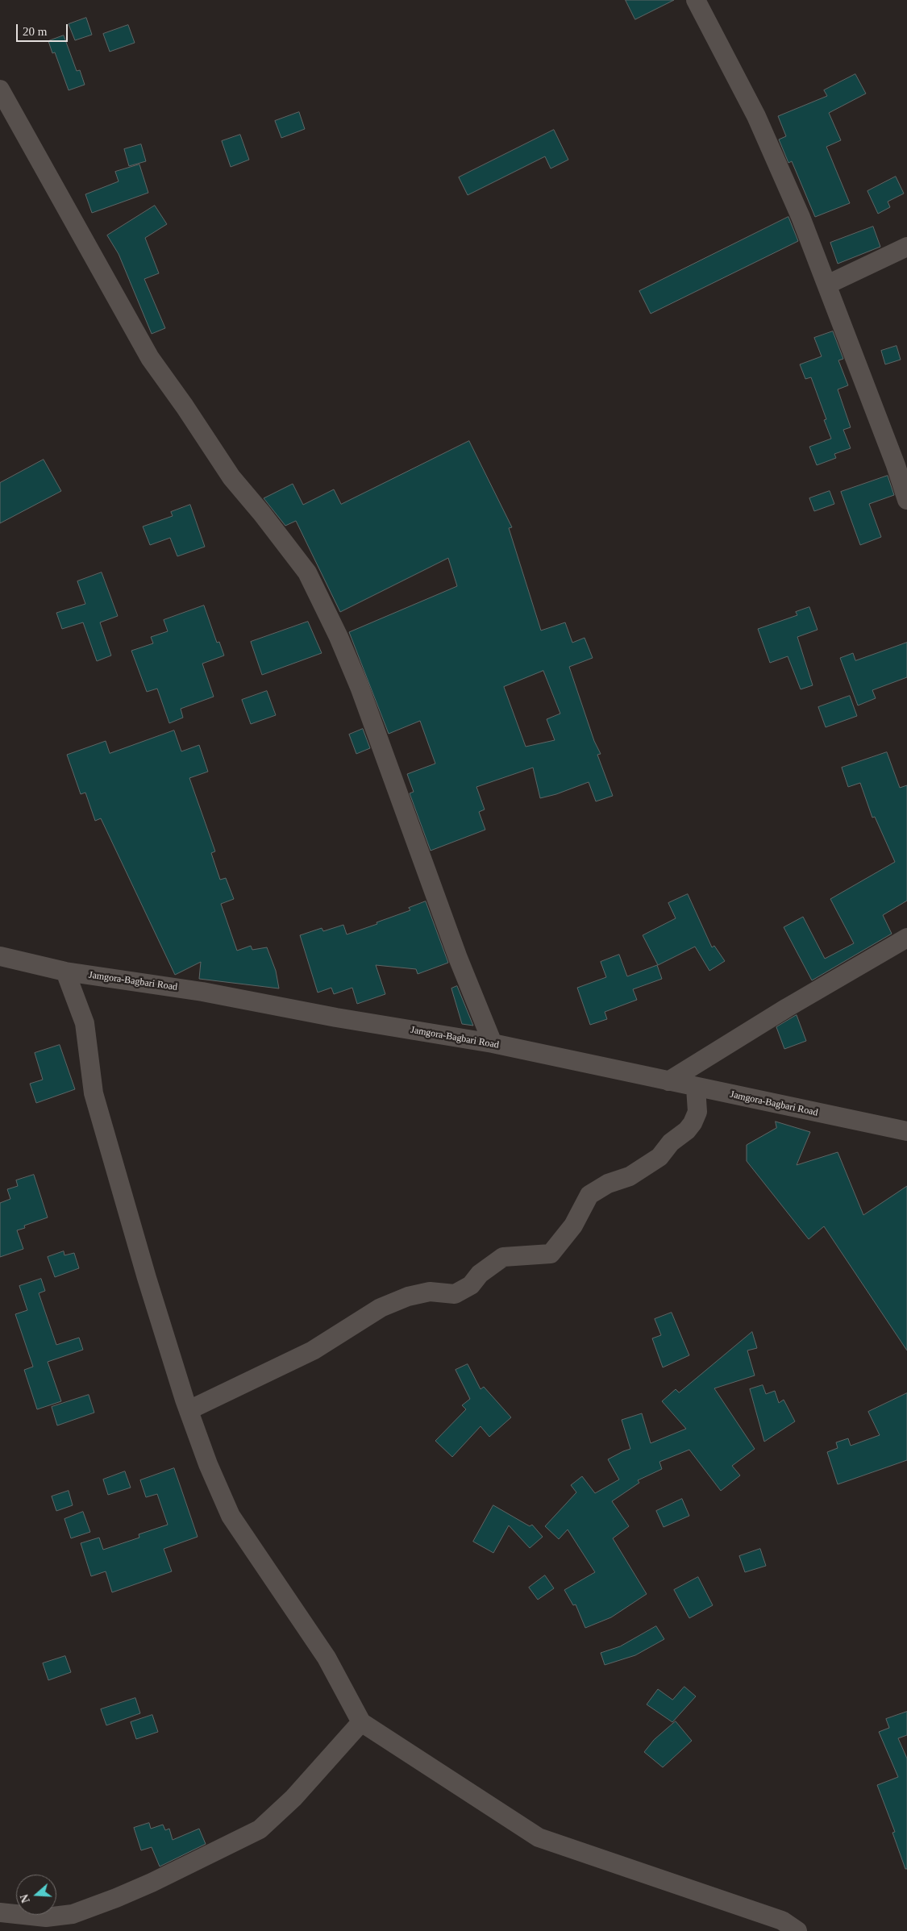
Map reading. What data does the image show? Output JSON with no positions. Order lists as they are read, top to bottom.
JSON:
{
  "streets": {
    "street": ["Jamgora-Bagbari Road"]
  },
  "scale_bar": "20 m",
  "north": "left"
}
